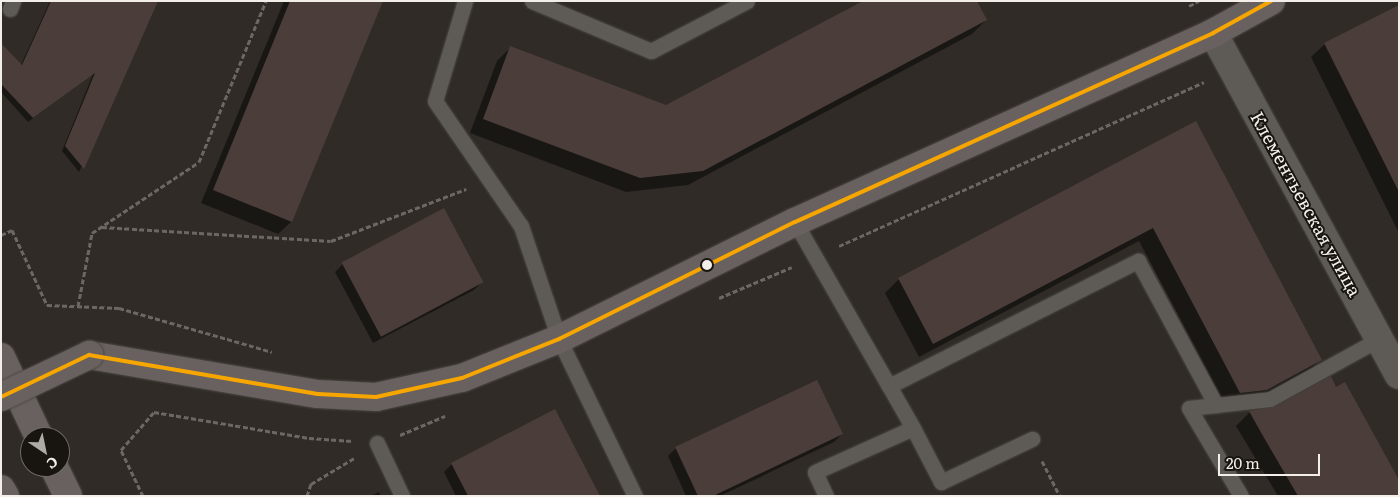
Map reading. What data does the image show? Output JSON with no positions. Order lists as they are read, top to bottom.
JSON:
{
  "streets": {
    "street": ["Клементьевская улица"]
  },
  "scale_bar": "20 m",
  "north": "bottom right"
}
